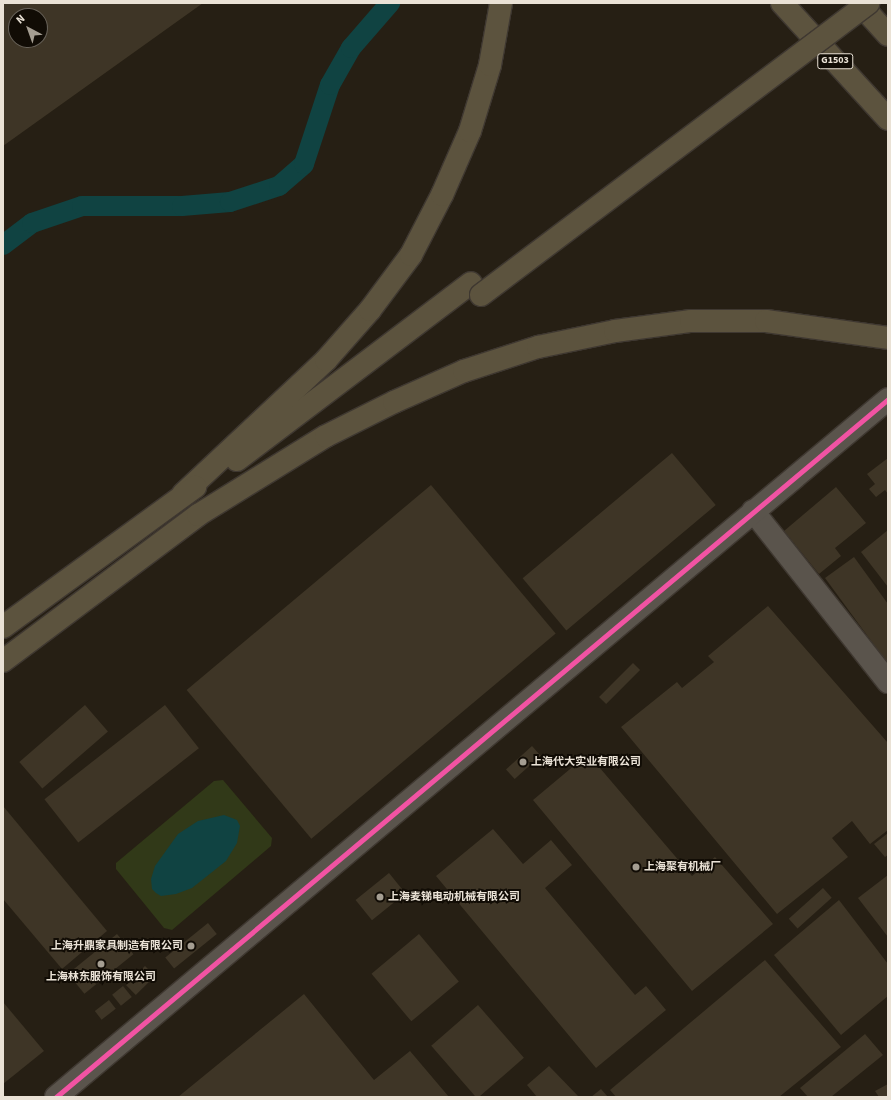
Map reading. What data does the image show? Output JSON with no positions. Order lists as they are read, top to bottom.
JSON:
{
  "streets": {
    "highway": ["G1503"]
  },
  "places": [
    "上海代大实业有限公司",
    "上海聚有机械厂",
    "上海麦锑电动机械有限公司",
    "上海升鼎家具制造有限公司",
    "上海林东服饰有限公司"
  ],
  "north": "top left"
}
